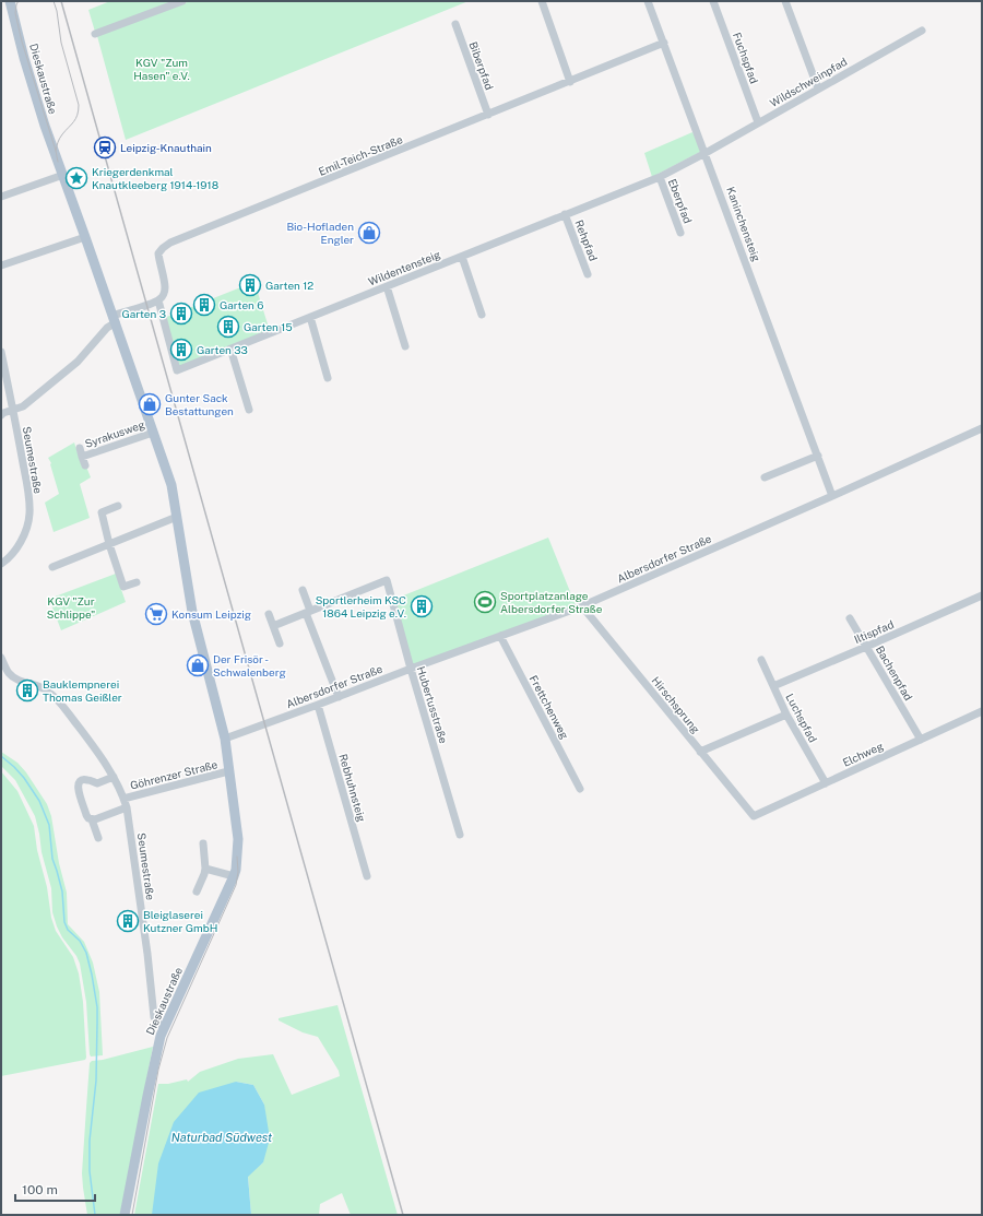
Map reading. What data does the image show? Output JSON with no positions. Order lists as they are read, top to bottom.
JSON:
{
  "streets": {
    "main road": ["Dieskaustraße"],
    "street": [
      "Fuchspfad",
      "Biberpfad",
      "Wildschweinpfad",
      "Emil-Teich-Straße",
      "Eberpfad",
      "Kaninchensteig",
      "Rehpfad",
      "Wildentensteig",
      "Syrakusweg",
      "Seumestraße",
      "Albersdorfer Straße",
      "Iltispfad",
      "Bachenpfad",
      "Hubertusstraße",
      "Hirschsprung",
      "Frettchenweg",
      "Luchspfad",
      "Elchweg",
      "Göhrenzer Straße",
      "Rebhuhnsteig"
    ]
  },
  "crossings": [
    ["Fuchspfad", "Wildschweinpfad"],
    ["Biberpfad", "Emil-Teich-Straße"],
    ["Dieskaustraße", "Syrakusweg"],
    ["Dieskaustraße", "Seumestraße"],
    ["Dieskaustraße", "Albersdorfer Straße"],
    ["Dieskaustraße", "Göhrenzer Straße"],
    ["Wildschweinpfad", "Kaninchensteig"],
    ["Wildschweinpfad", "Wildentensteig"],
    ["Emil-Teich-Straße", "Kaninchensteig"],
    ["Emil-Teich-Straße", "Wildentensteig"],
    ["Eberpfad", "Wildentensteig"],
    ["Kaninchensteig", "Wildentensteig"],
    ["Kaninchensteig", "Albersdorfer Straße"],
    ["Rehpfad", "Wildentensteig"],
    ["Seumestraße", "Göhrenzer Straße"],
    ["Albersdorfer Straße", "Hubertusstraße"],
    ["Albersdorfer Straße", "Hirschsprung"],
    ["Albersdorfer Straße", "Frettchenweg"],
    ["Albersdorfer Straße", "Rebhuhnsteig"],
    ["Iltispfad", "Bachenpfad"],
    ["Iltispfad", "Luchspfad"],
    ["Bachenpfad", "Elchweg"],
    ["Hirschsprung", "Elchweg"],
    ["Luchspfad", "Elchweg"]
  ],
  "water": ["Naturbad Südwest"],
  "parks": ["KGV \"Zum Hasen\" e.V.", "KGV \"Zur Schlippe\""],
  "places": {
    "station": ["Leipzig-Knauthain"],
    "place": ["Kriegerdenkmal Knautkleeberg 1914-1918"],
    "shop": ["Bio-Hofladen Engler", "Gunter Sack Bestattungen", "Der Frisör - Schwalenberg"],
    "building": [
      "Garten 12",
      "Garten 6",
      "Garten 3",
      "Garten 15",
      "Garten 33",
      "Sportlerheim KSC 1864 Leipzig e.V.",
      "Bauklempnerei Thomas Geißler",
      "Bleiglaserei Kutzner GmbH"
    ],
    "sports": ["Sportplatzanlage Albersdorfer Straße"],
    "supermarket": ["Konsum Leipzig"]
  },
  "scale_bar": "100 m"
}
